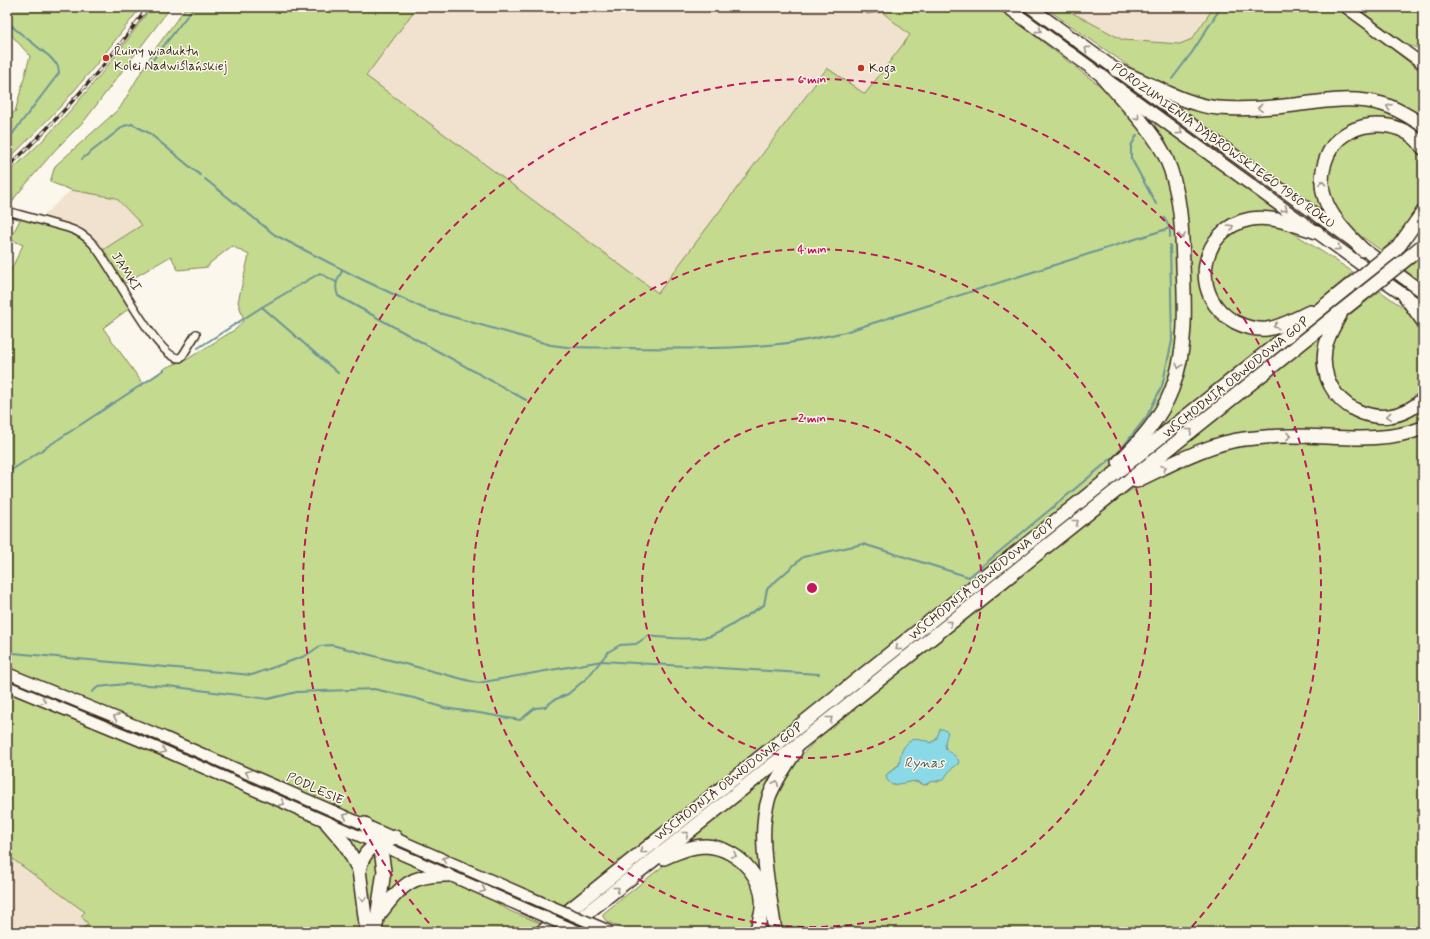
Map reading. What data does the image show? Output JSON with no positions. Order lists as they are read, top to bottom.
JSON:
{
  "streets": {
    "highway": ["WSCHODNIA OBWODOWA GOP"],
    "main road": ["POROZUMIENIA DĄBROWSKIEGO 1980 ROKU"],
    "street": ["JAMKI", "PODLESIE"]
  },
  "water": ["Rynas"],
  "places": ["Ruiny wiaduktu Kolei Nadwiślańskiej", "Koga"],
  "rings": ["6 min", "4 min", "2 min"]
}
